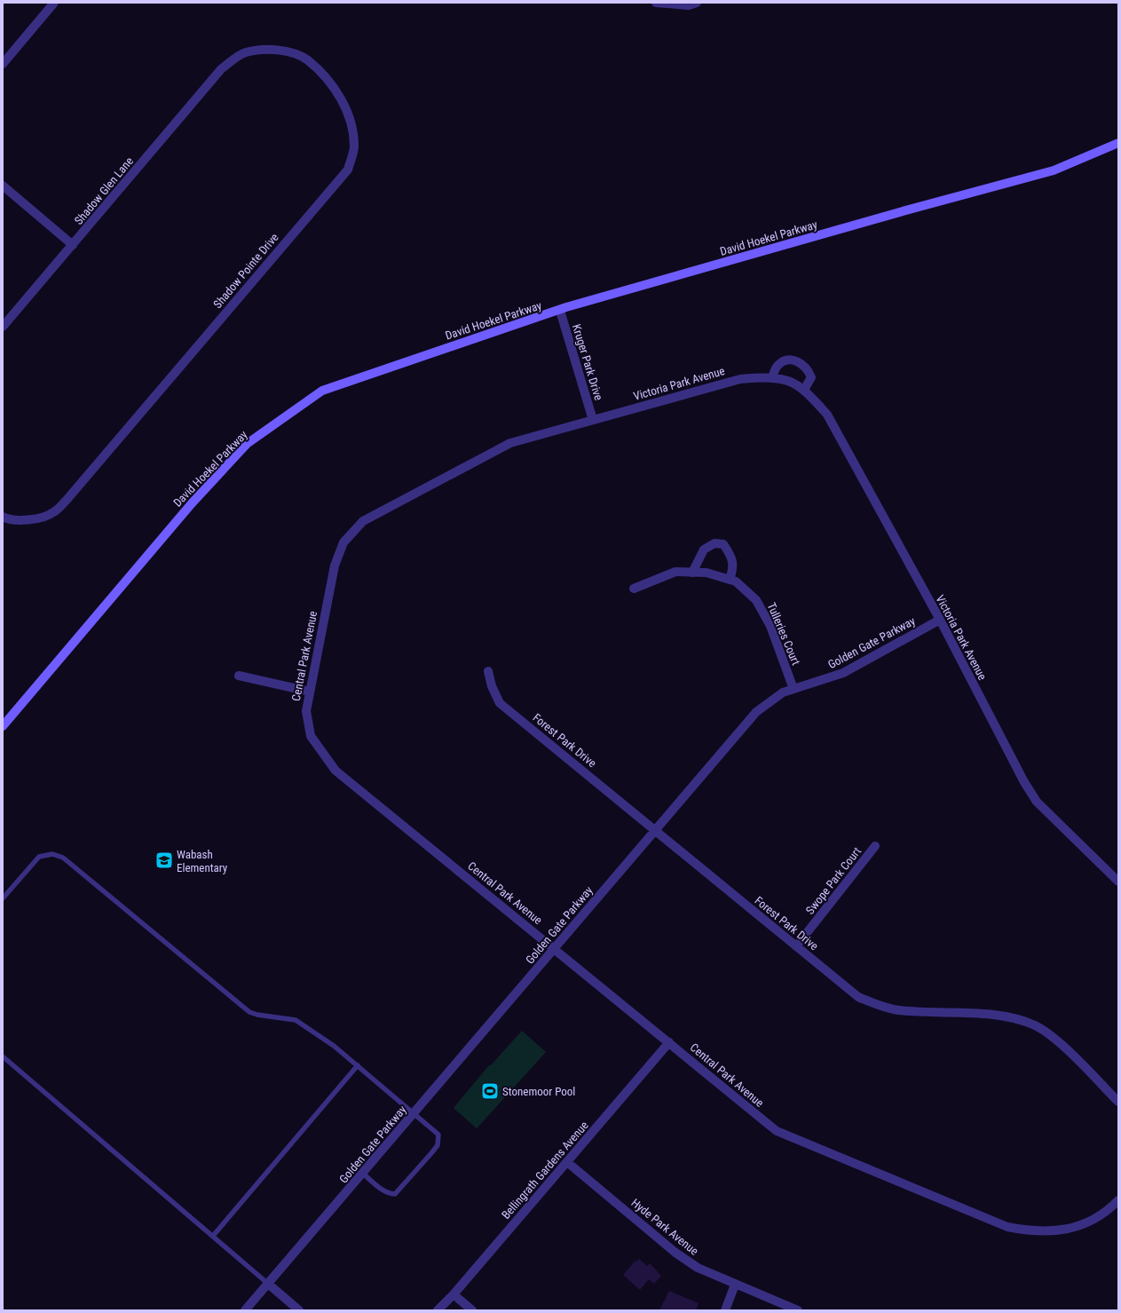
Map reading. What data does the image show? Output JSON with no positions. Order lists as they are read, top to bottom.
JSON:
{
  "streets": {
    "main road": ["David Hoekel Parkway"],
    "street": [
      "Shadow Glen Lane",
      "Shadow Pointe Drive",
      "Kruger Park Drive",
      "Victoria Park Avenue",
      "Tulleries Court",
      "Golden Gate Parkway",
      "Central Park Avenue",
      "Forest Park Drive",
      "Swope Park Court",
      "Bellingrath Gardens Avenue",
      "Hyde Park Avenue"
    ]
  },
  "crossings": [
    ["Shadow Glen Lane", "Shadow Pointe Drive"],
    ["David Hoekel Parkway", "Kruger Park Drive"],
    ["Kruger Park Drive", "Victoria Park Avenue"],
    ["Kruger Park Drive", "Central Park Avenue"],
    ["Victoria Park Avenue", "Golden Gate Parkway"],
    ["Victoria Park Avenue", "Central Park Avenue"],
    ["Tulleries Court", "Golden Gate Parkway"],
    ["Golden Gate Parkway", "Central Park Avenue"],
    ["Golden Gate Parkway", "Forest Park Drive"],
    ["Central Park Avenue", "Bellingrath Gardens Avenue"],
    ["Forest Park Drive", "Swope Park Court"],
    ["Bellingrath Gardens Avenue", "Hyde Park Avenue"]
  ],
  "places": {
    "school or university": ["Wabash Elementary"],
    "sports": ["Stonemoor Pool"]
  }
}
